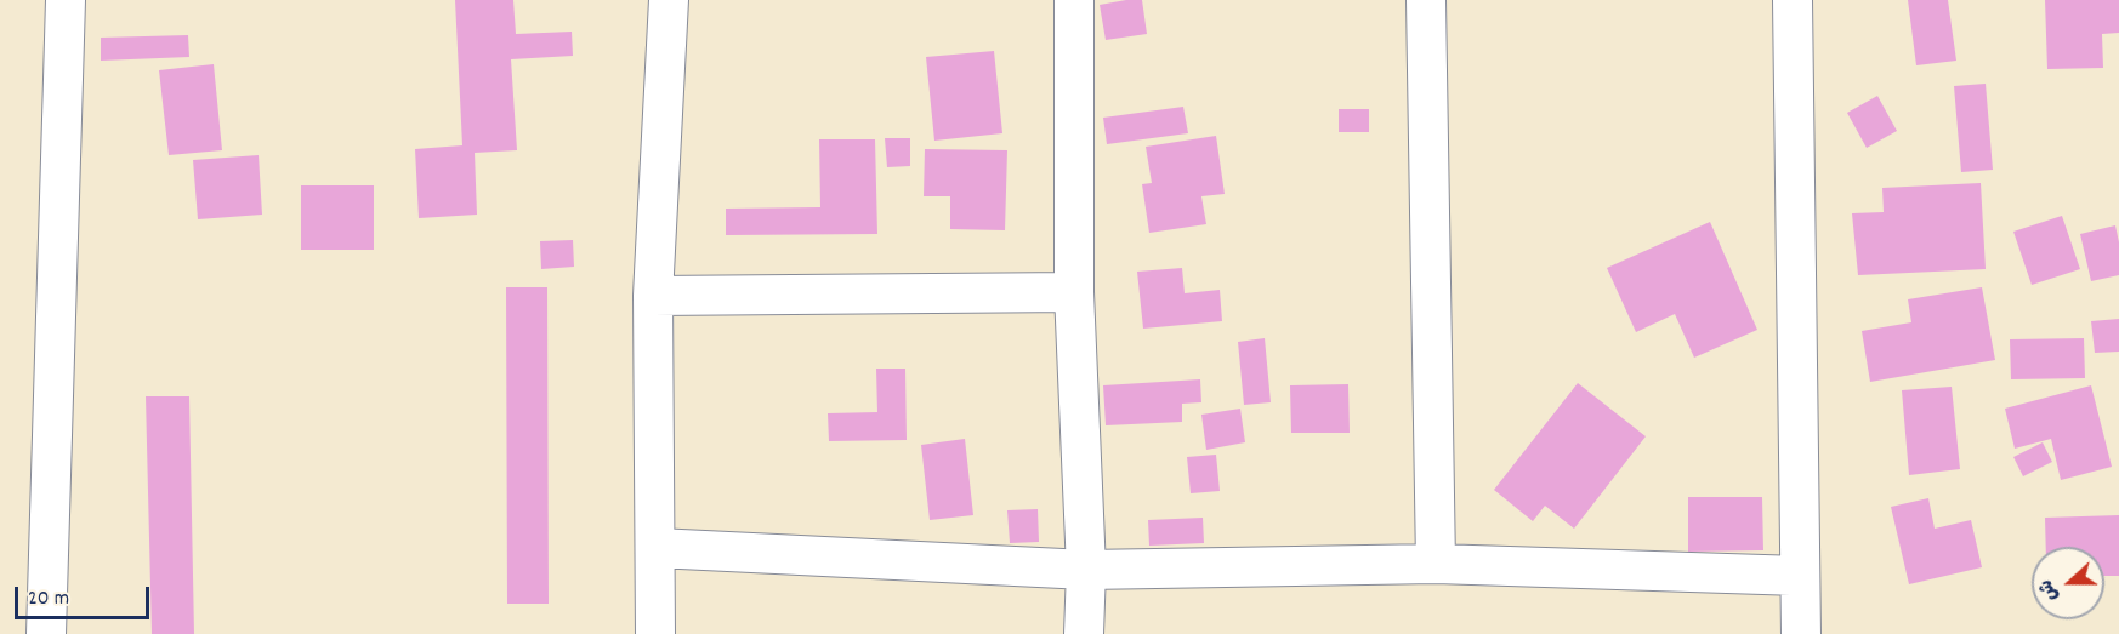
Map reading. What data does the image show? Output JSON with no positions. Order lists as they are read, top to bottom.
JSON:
{
  "scale_bar": "20 m",
  "north": "left"
}
